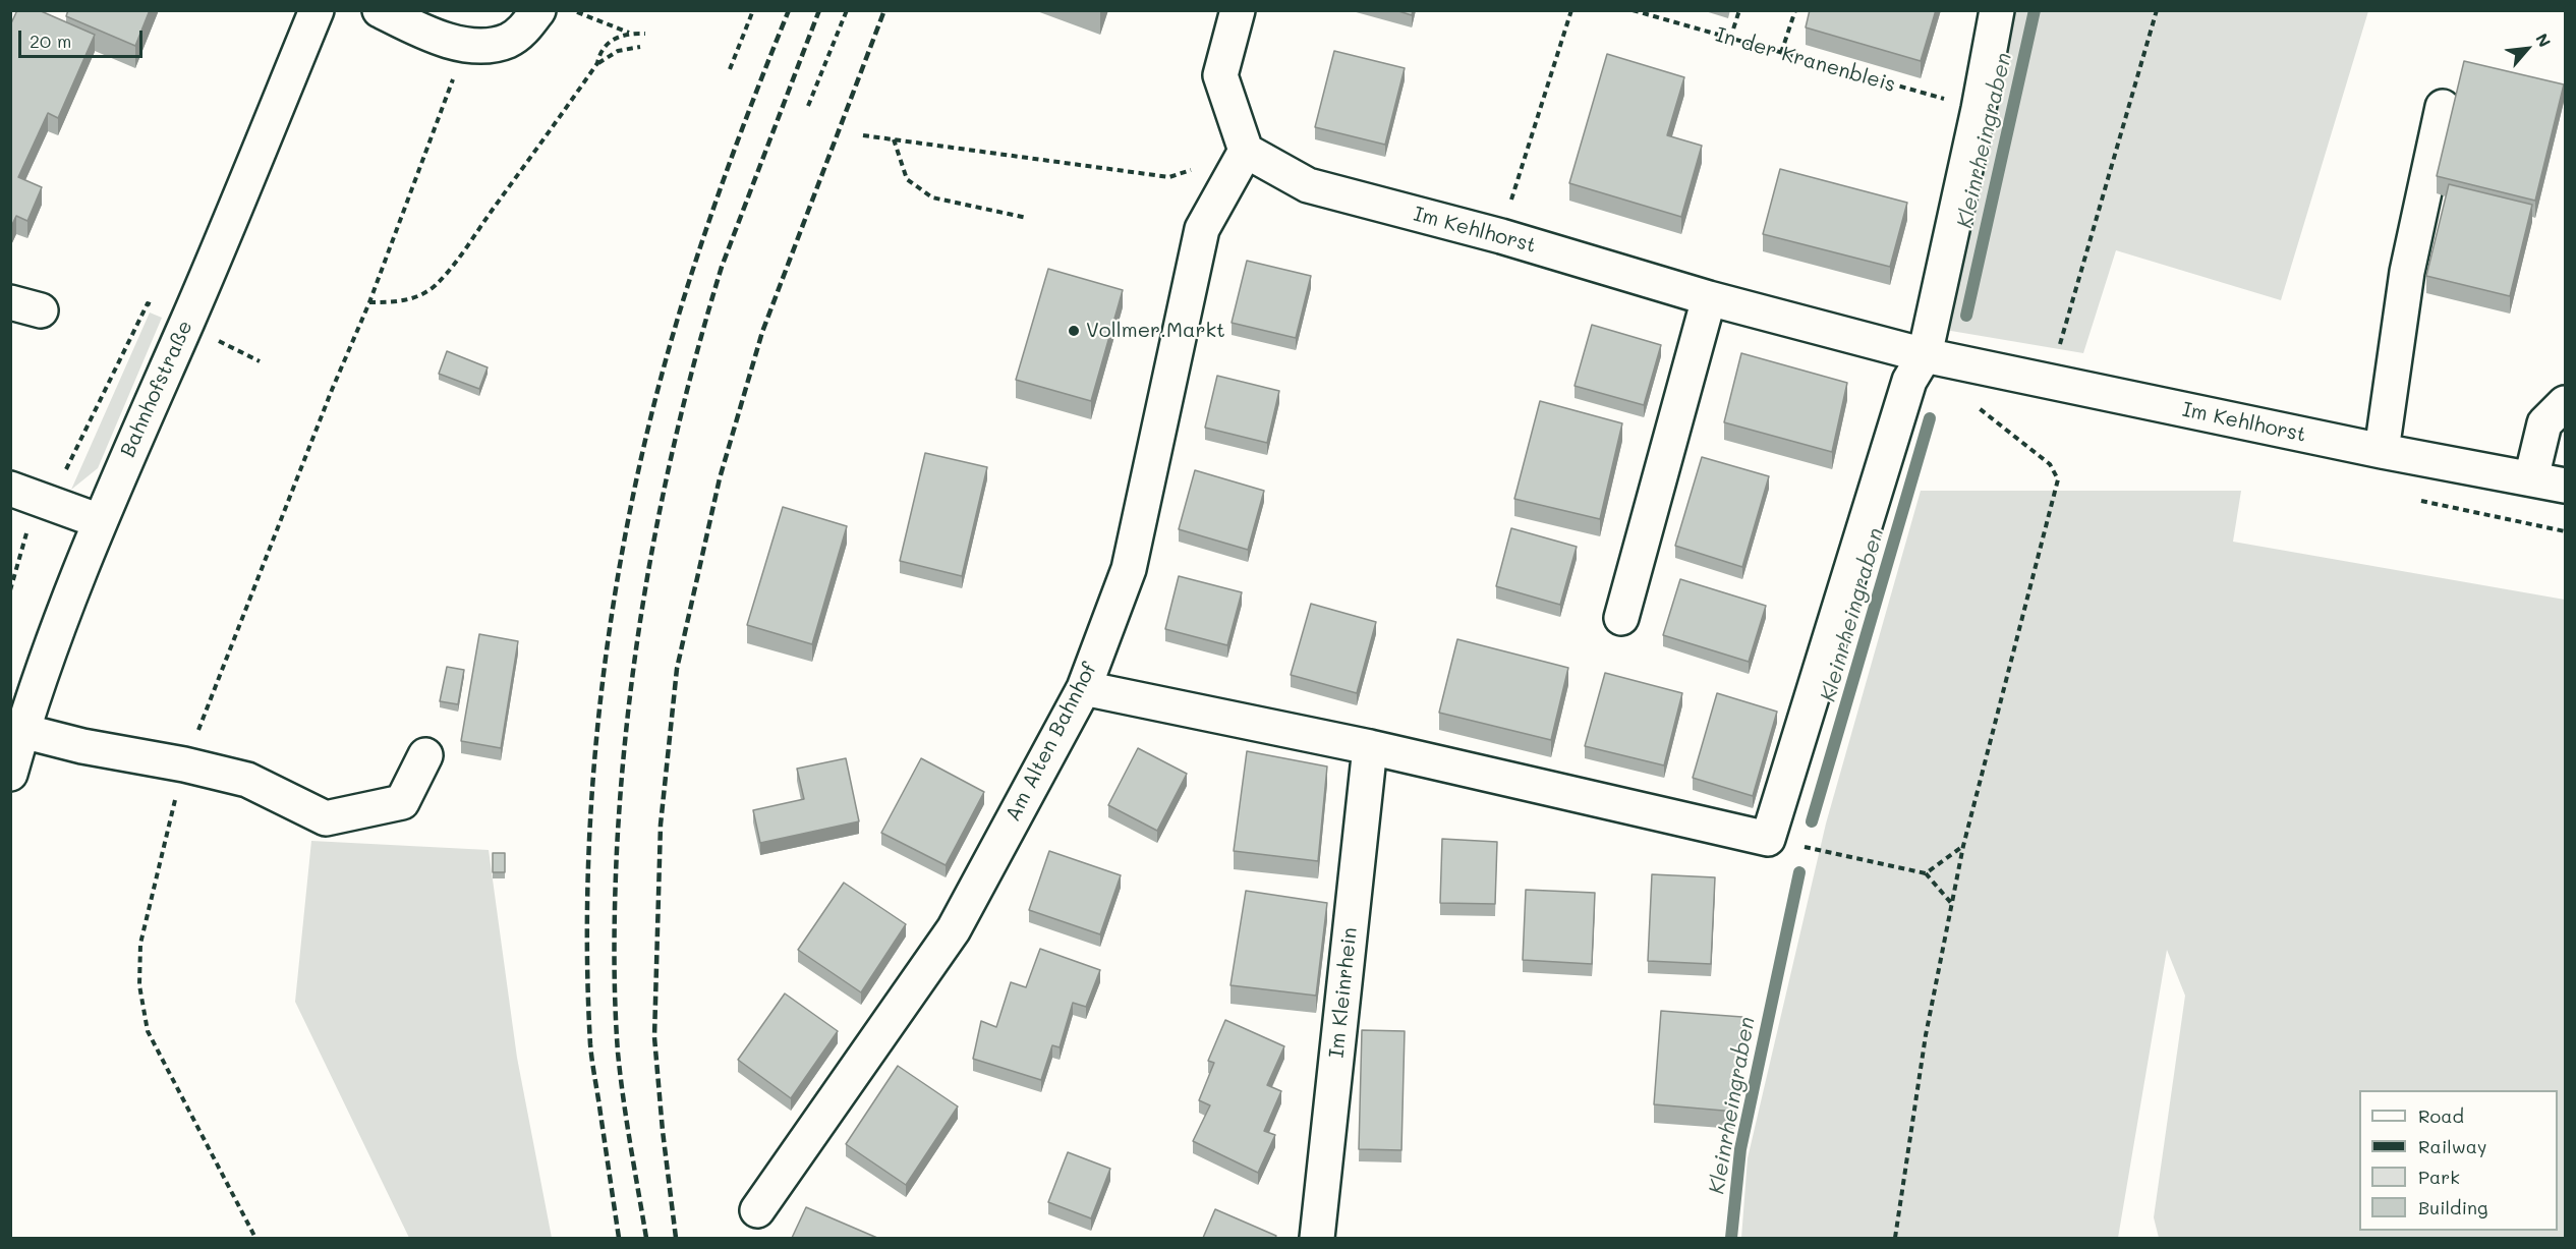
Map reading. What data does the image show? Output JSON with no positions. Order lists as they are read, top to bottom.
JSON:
{
  "streets": {
    "street": [
      "Im Kehlhorst",
      "Bahnhofstraße",
      "Am Alten Bahnhof",
      "Im Kleinrhein"
    ],
    "path": ["In der Kranenbleis"]
  },
  "crossings": [
    ["Im Kehlhorst", "Am Alten Bahnhof"]
  ],
  "water": ["Kleinrheingraben"],
  "places": ["Vollmer.Markt"],
  "legend": [
    "Road",
    "Railway",
    "Park",
    "Building"
  ],
  "scale_bar": "20 m",
  "north": "top right"
}
